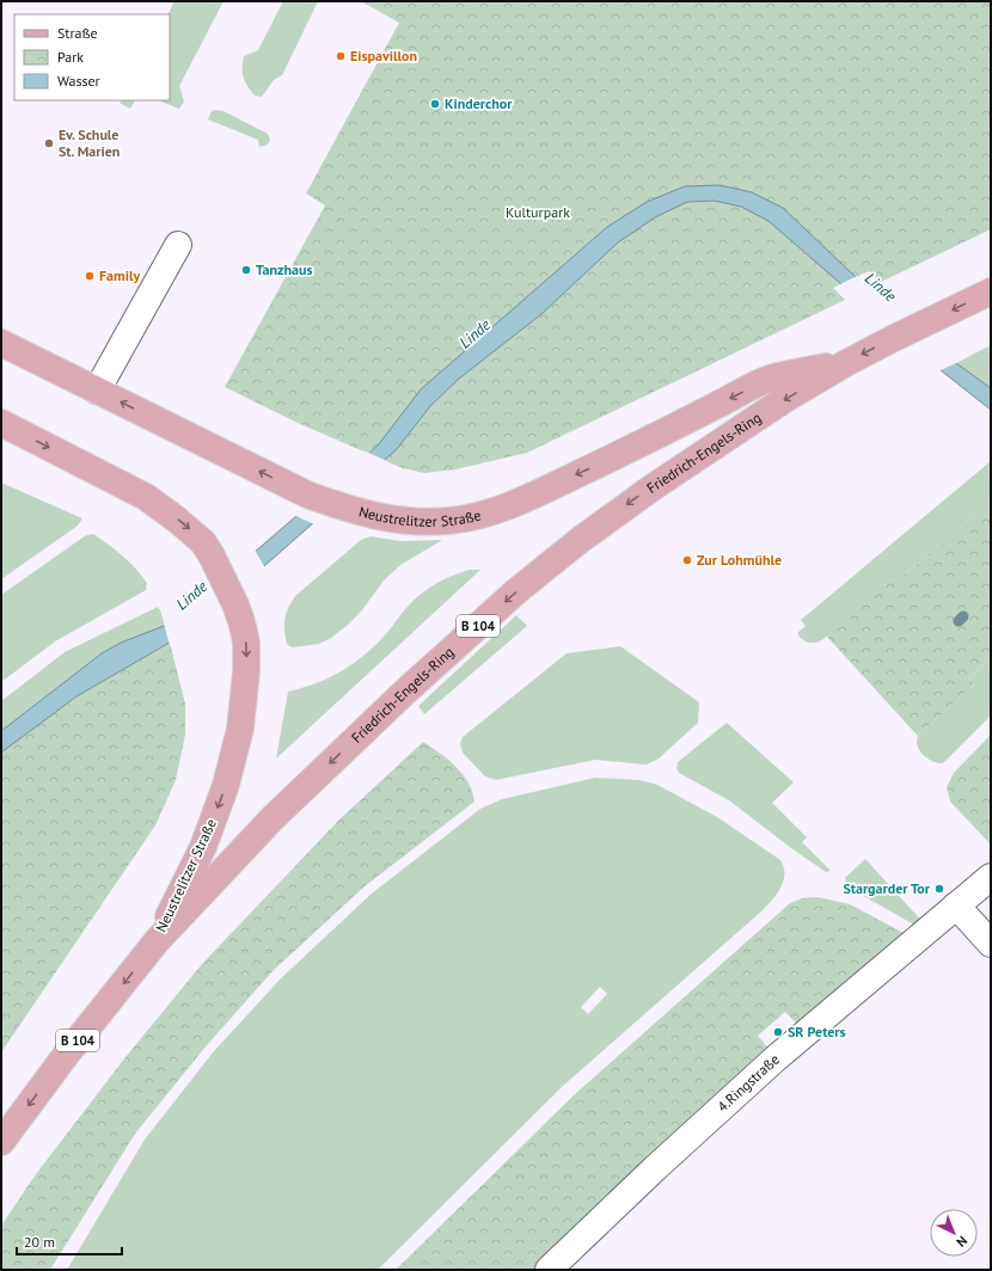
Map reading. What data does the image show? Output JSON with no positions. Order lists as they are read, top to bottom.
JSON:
{
  "streets": {
    "main road": ["Friedrich-Engels-Ring", "Neustrelitzer Straße", "B 104"],
    "street": ["4.Ringstraße"]
  },
  "crossings": [
    ["Friedrich-Engels-Ring", "Neustrelitzer Straße"]
  ],
  "one_way": ["Friedrich-Engels-Ring"],
  "water": ["Linde"],
  "parks": ["Kulturpark"],
  "places": [
    "Eispavillon",
    "Kinderchor",
    "Ev. Schule St. Marien",
    "Tanzhaus",
    "Family",
    "Zur Lohmühle",
    "Stargarder Tor",
    "SR Peters"
  ],
  "legend": ["Straße", "Park", "Wasser"],
  "scale_bar": "20 m",
  "north": "bottom right"
}
